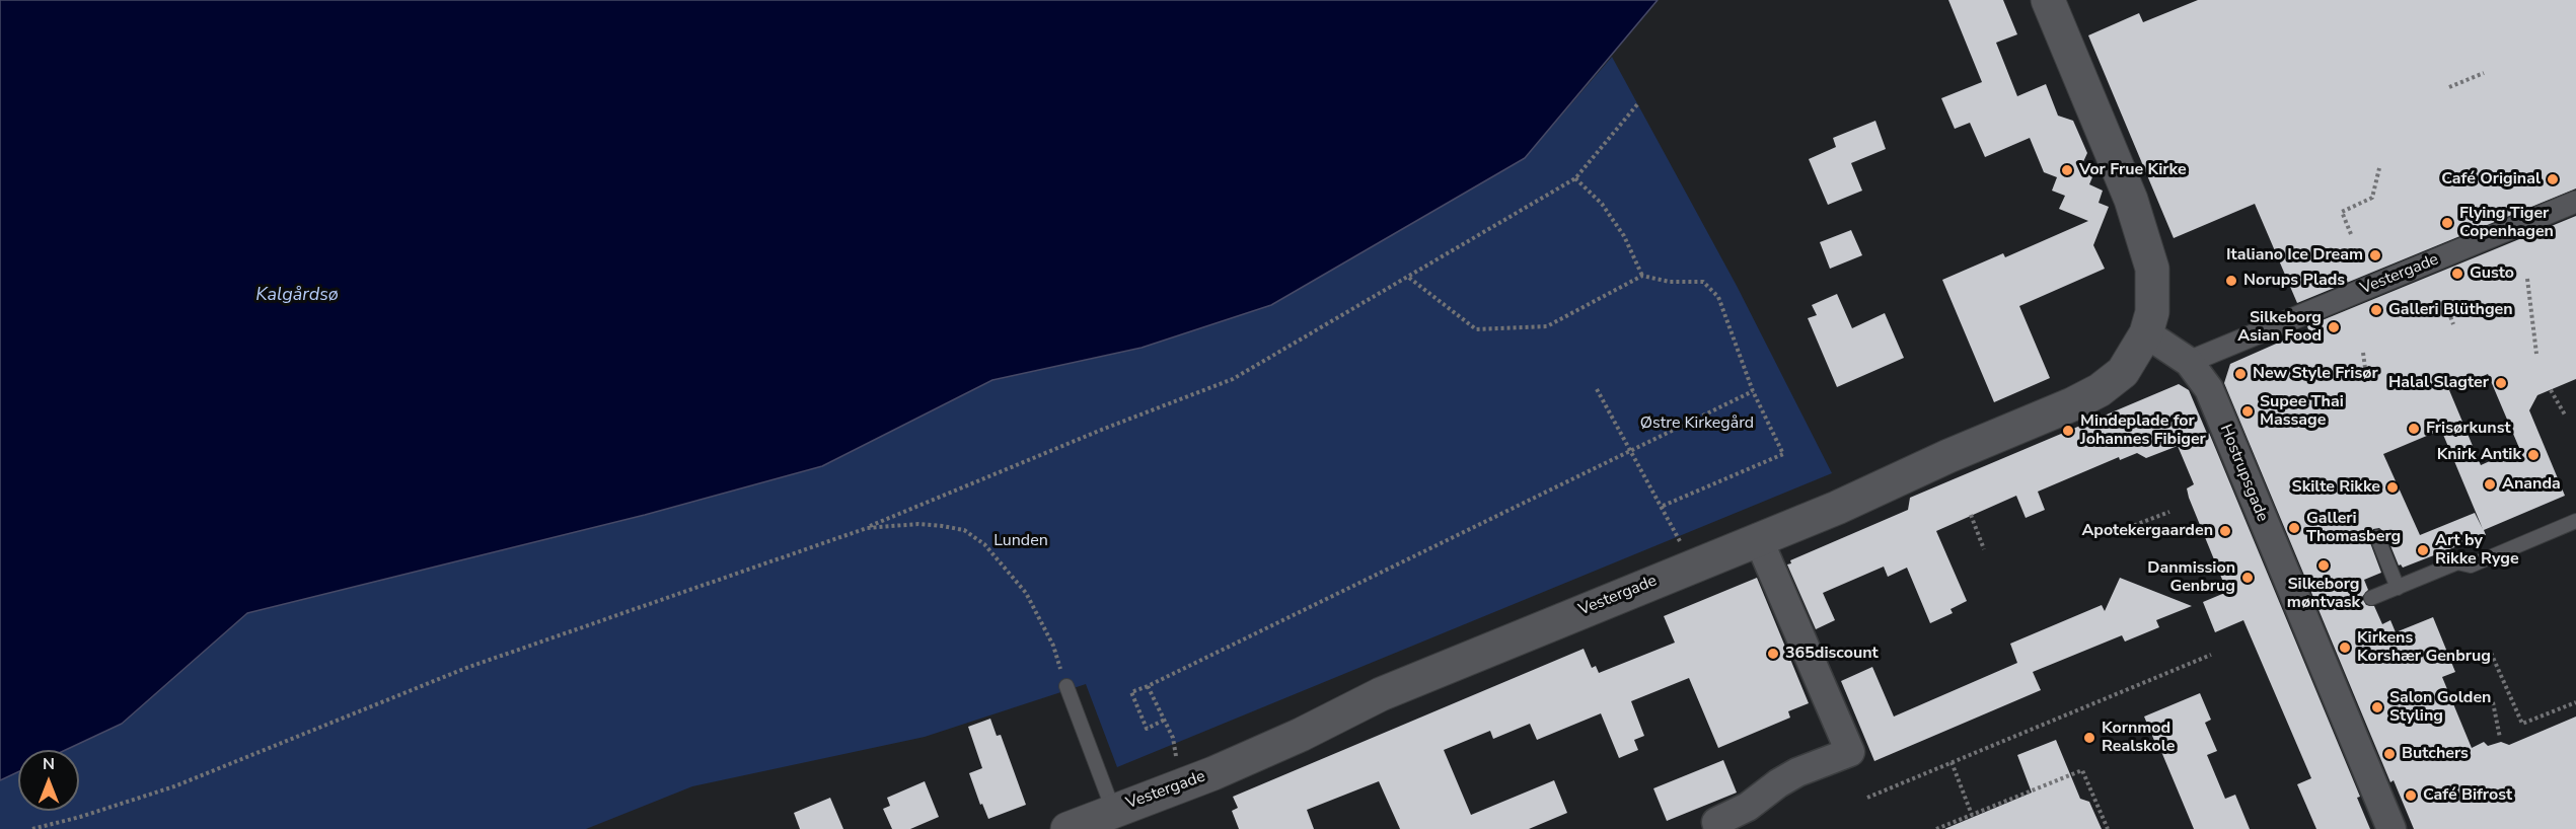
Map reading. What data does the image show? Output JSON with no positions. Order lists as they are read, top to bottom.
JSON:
{
  "streets": {
    "street": ["Vestergade", "Hostrupsgade"]
  },
  "crossings": [
    ["Vestergade", "Hostrupsgade"]
  ],
  "water": ["Kalgårdsø"],
  "parks": ["Østre Kirkegård", "Lunden"],
  "places": [
    "Vor Frue Kirke",
    "Café Original",
    "Flying Tiger Copenhagen",
    "Italiano Ice Dream",
    "Gusto",
    "Norups Plads",
    "Galleri Blüthgen",
    "Silkeborg Asian Food",
    "New Style Frisør",
    "Halal Slagter",
    "Supee Thai Massage",
    "Frisørkunst",
    "Mindeplade for Johannes Fibiger",
    "Knirk Antik",
    "Ananda",
    "Skilte Rikke",
    "Galleri Thomasberg",
    "Apotekergaarden",
    "Art by Rikke Ryge",
    "Silkeborg møntvask",
    "Danmission Genbrug",
    "Kirkens Korshær Genbrug",
    "365discount",
    "Salon Golden Styling",
    "Kornmod Realskole",
    "Butchers",
    "Café Bifrost"
  ],
  "north": "top"
}
